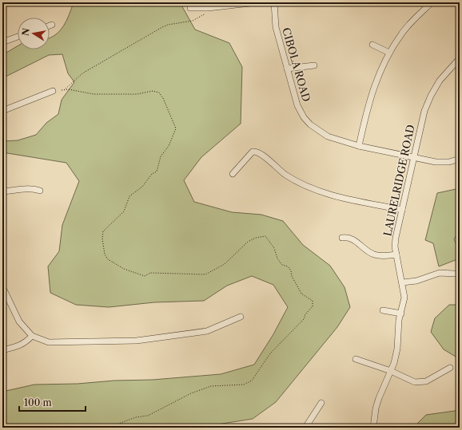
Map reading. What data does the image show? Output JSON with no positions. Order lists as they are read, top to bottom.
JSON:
{
  "streets": {
    "street": ["CIBOLA ROAD", "LAURELRIDGE ROAD"]
  },
  "crossings": [
    ["CIBOLA ROAD", "LAURELRIDGE ROAD"]
  ],
  "scale_bar": "100 m",
  "north": "left"
}
